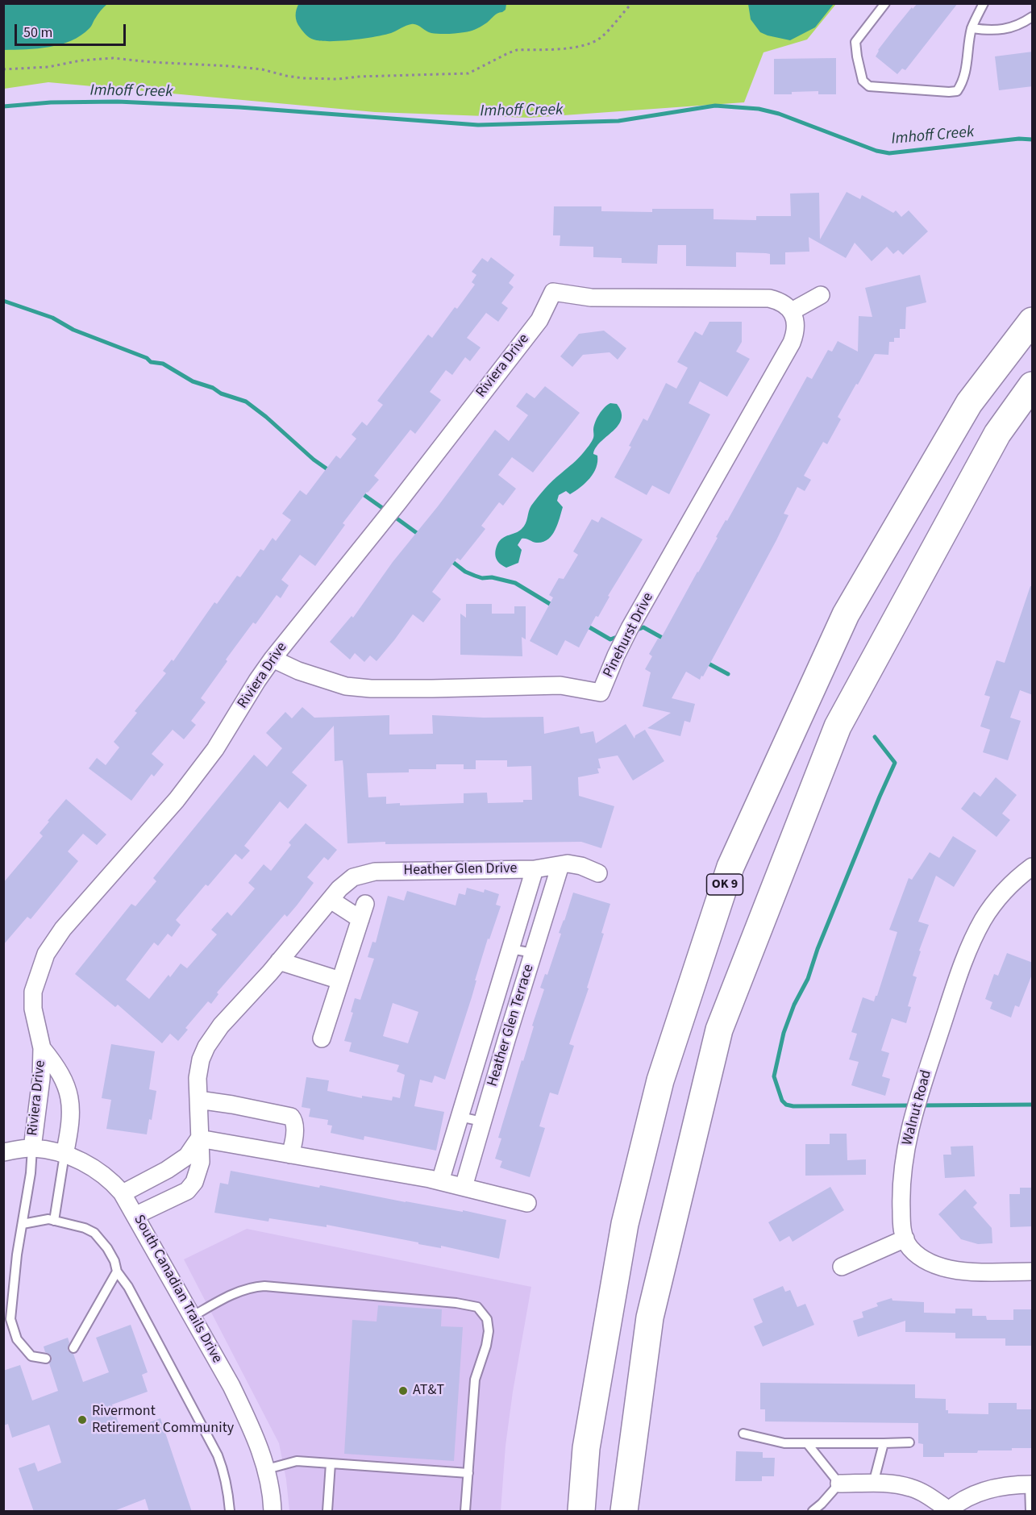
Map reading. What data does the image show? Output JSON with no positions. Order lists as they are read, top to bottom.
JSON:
{
  "streets": {
    "highway": ["OK 9"],
    "street": [
      "Riviera Drive",
      "Pinehurst Drive",
      "Heather Glen Drive",
      "Heather Glen Terrace",
      "Walnut Road",
      "South Canadian Trails Drive"
    ]
  },
  "crossings": [
    ["Riviera Drive", "Pinehurst Drive"],
    ["Riviera Drive", "South Canadian Trails Drive"],
    ["Heather Glen Drive", "Heather Glen Terrace"],
    ["Heather Glen Drive", "South Canadian Trails Drive"]
  ],
  "water": ["Imhoff Creek"],
  "places": ["AT&T", "Rivermont Retirement Community"],
  "scale_bar": "50 m"
}
